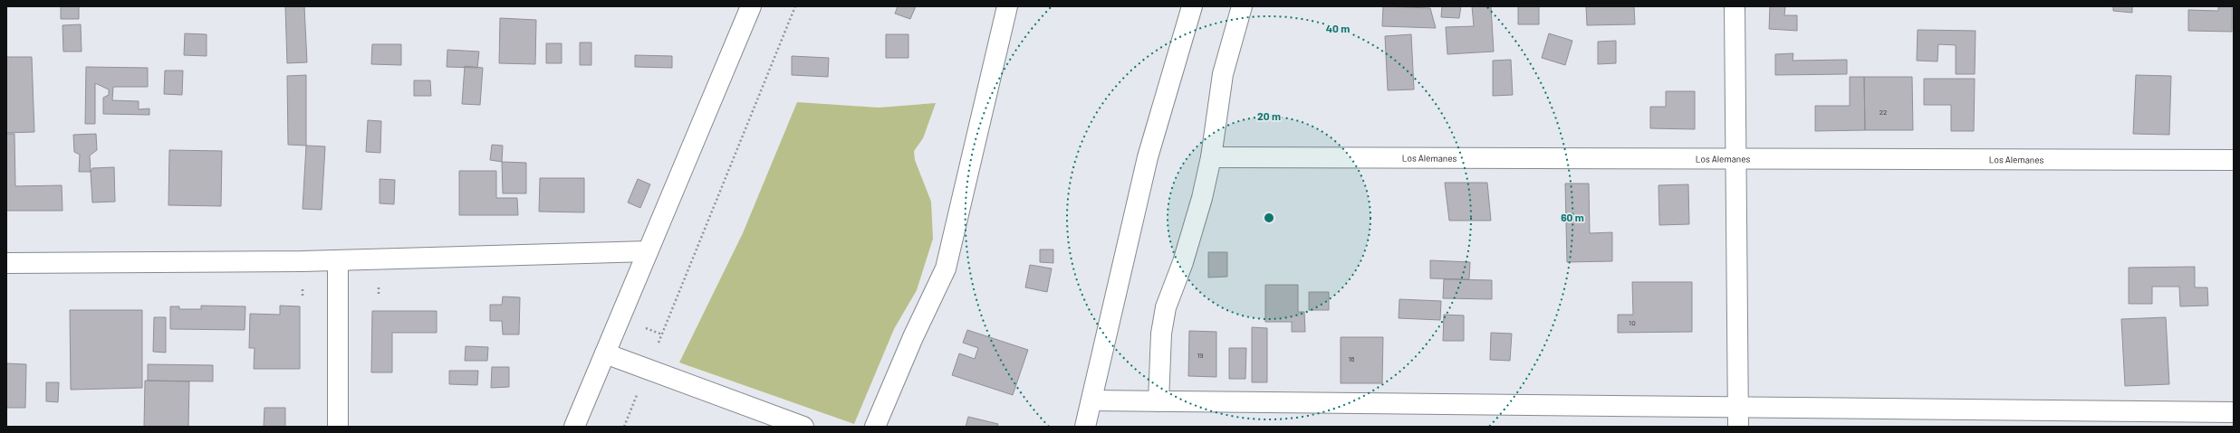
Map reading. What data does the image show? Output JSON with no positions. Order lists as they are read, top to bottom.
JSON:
{
  "streets": {
    "street": ["Los Alemanes"]
  },
  "house_numbers": [
    "22",
    "10",
    "19",
    "16"
  ],
  "rings": ["40 m", "20 m", "60 m"]
}
